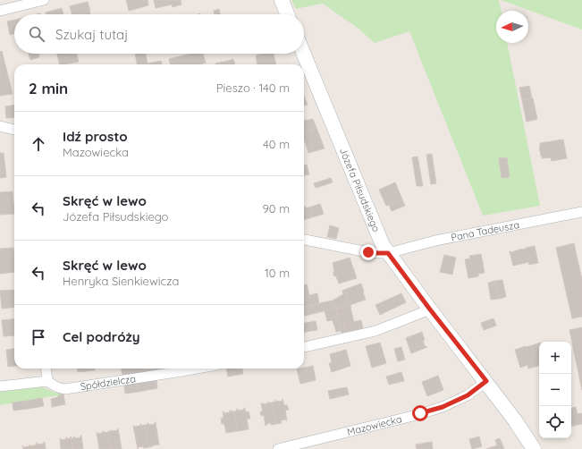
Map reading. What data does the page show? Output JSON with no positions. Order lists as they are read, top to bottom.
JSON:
{
  "streets": {
    "street": [
      "Józefa Piłsudskiego",
      "Pana Tadeusza",
      "Spółdzielcza",
      "Mazowiecka"
    ]
  },
  "crossings": [
    ["Józefa Piłsudskiego", "Pana Tadeusza"],
    ["Józefa Piłsudskiego", "Mazowiecka"]
  ],
  "north": "left",
  "page": {
    "search": "Szukaj tutaj",
    "heading": ["2 min", "Pieszo · 140 m"],
    "list": [
      ["Idź prosto", "Mazowiecka", "40 m"],
      ["Skręć w lewo", "Józefa Piłsudskiego", "90 m"],
      ["Skręć w lewo", "Henryka Sienkiewicza", "10 m"],
      "Cel podróży"
    ],
    "map_buttons": ["+", "−"]
  }
}
